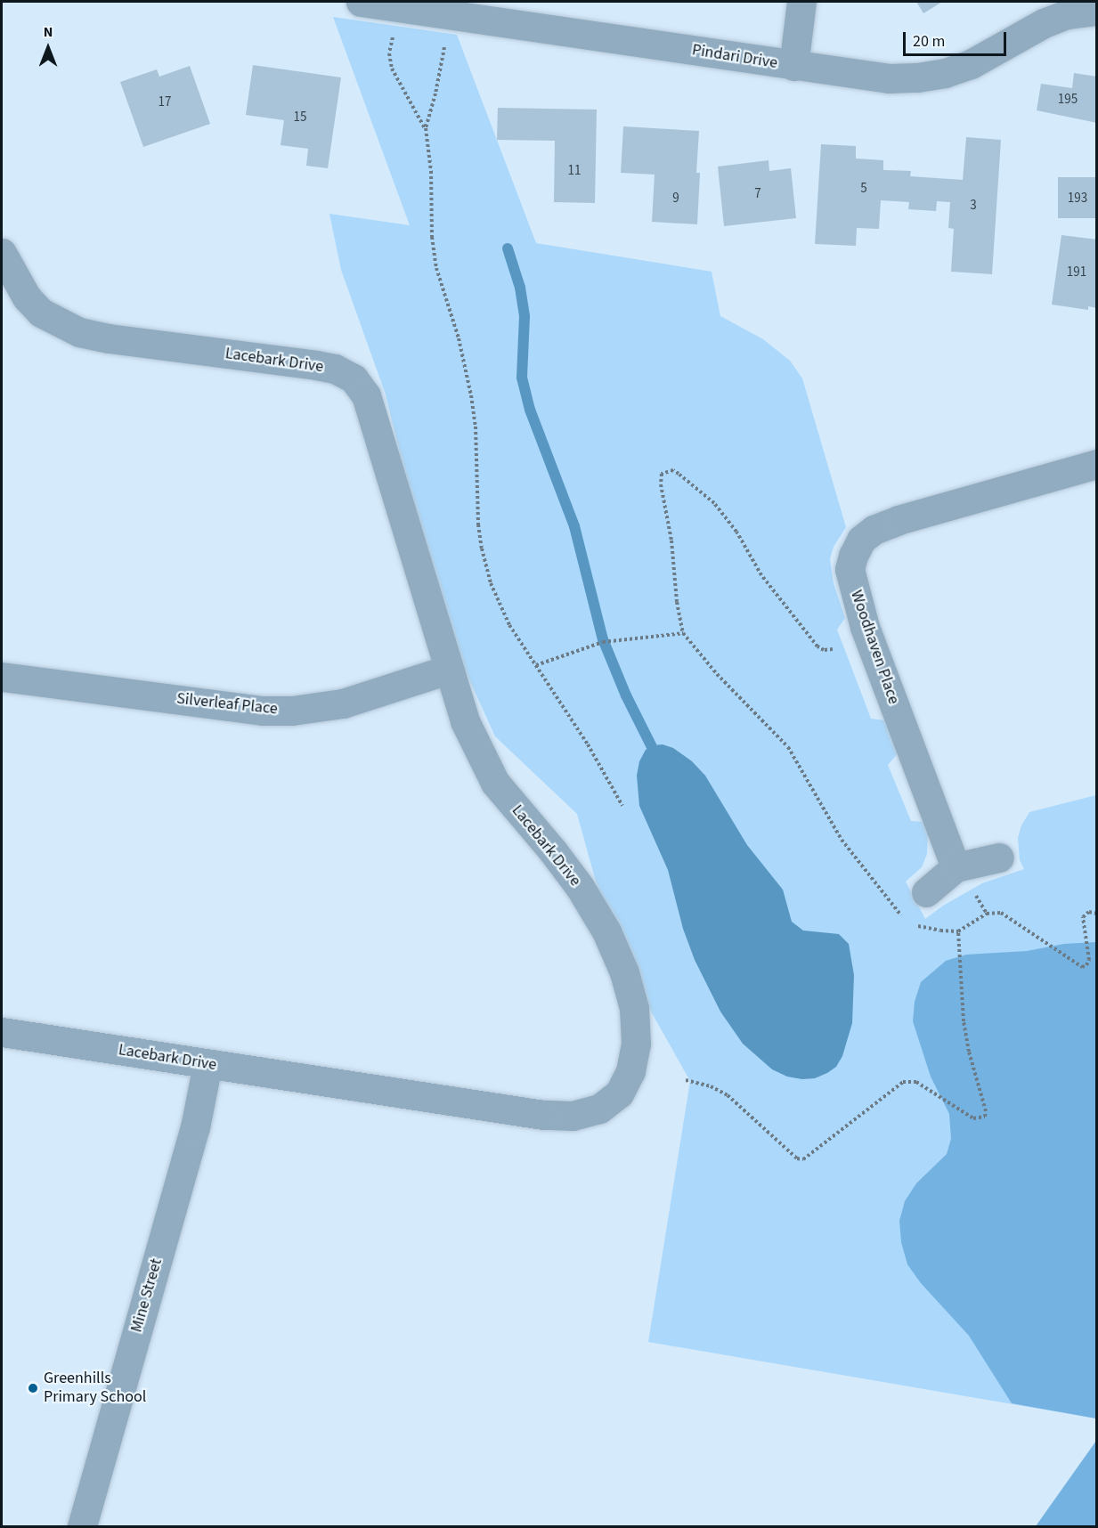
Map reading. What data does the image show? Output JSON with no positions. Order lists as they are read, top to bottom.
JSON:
{
  "streets": {
    "street": [
      "Pindari Drive",
      "Lacebark Drive",
      "Woodhaven Place",
      "Silverleaf Place",
      "Mine Street"
    ]
  },
  "crossings": [
    ["Lacebark Drive", "Silverleaf Place"],
    ["Lacebark Drive", "Mine Street"]
  ],
  "places": ["Greenhills Primary School"],
  "house_numbers": [
    "195",
    "17",
    "15",
    "11",
    "5",
    "7",
    "9",
    "193",
    "3",
    "191"
  ],
  "scale_bar": "20 m",
  "north": "top"
}
